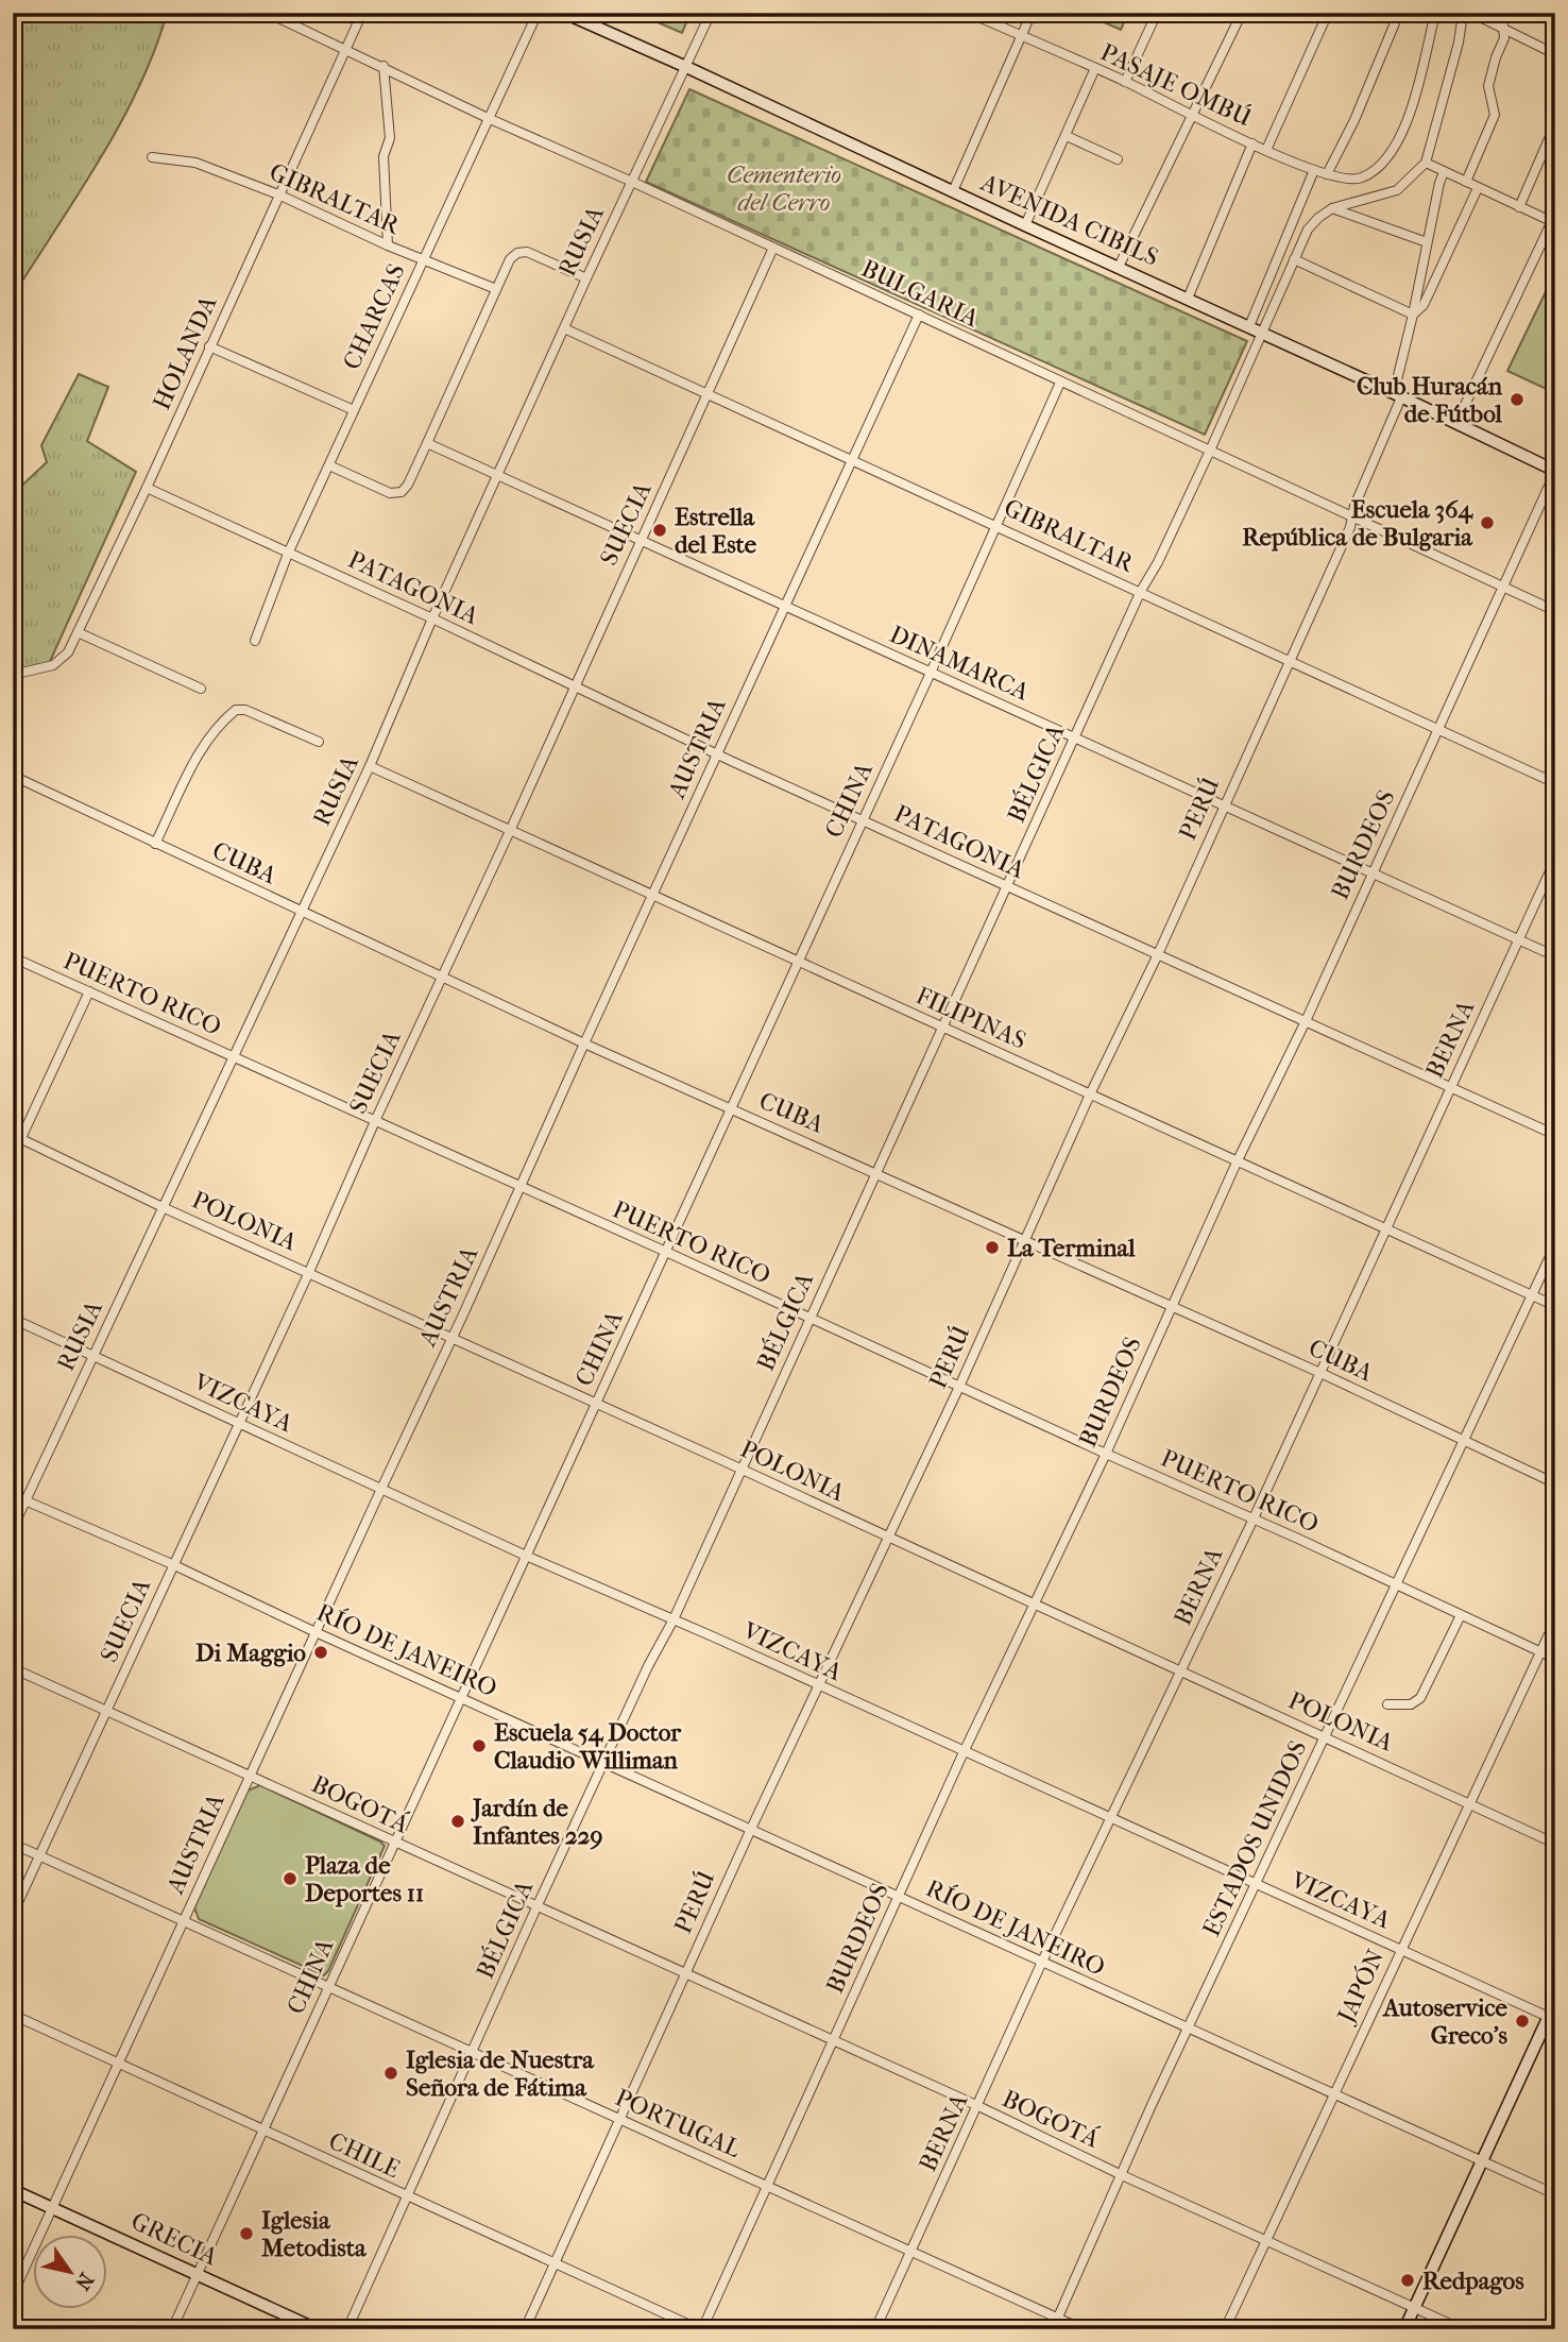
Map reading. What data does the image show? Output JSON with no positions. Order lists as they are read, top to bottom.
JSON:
{
  "streets": {
    "street": [
      "PASAJE OMBÚ",
      "GIBRALTAR",
      "AVENIDA CIBILS",
      "RUSIA",
      "BULGARIA",
      "CHARCAS",
      "HOLANDA",
      "SUECIA",
      "PATAGONIA",
      "DINAMARCA",
      "AUSTRIA",
      "BÉLGICA",
      "CHINA",
      "PERÚ",
      "BURDEOS",
      "CUBA",
      "PUERTO RICO",
      "FILIPINAS",
      "BERNA",
      "POLONIA",
      "VIZCAYA",
      "RÍO DE JANEIRO",
      "BOGOTÁ",
      "ESTADOS UNIDOS",
      "JAPÓN",
      "PORTUGAL",
      "CHILE",
      "GRECIA"
    ]
  },
  "crossings": [
    ["GIBRALTAR", "RUSIA"],
    ["GIBRALTAR", "CHARCAS"],
    ["GIBRALTAR", "HOLANDA"],
    ["GIBRALTAR", "SUECIA"],
    ["GIBRALTAR", "AUSTRIA"],
    ["GIBRALTAR", "BÉLGICA"],
    ["GIBRALTAR", "CHINA"],
    ["GIBRALTAR", "PERÚ"],
    ["GIBRALTAR", "BURDEOS"],
    ["AVENIDA CIBILS", "RUSIA"],
    ["AVENIDA CIBILS", "BÉLGICA"],
    ["AVENIDA CIBILS", "PERÚ"],
    ["AVENIDA CIBILS", "BURDEOS"],
    ["RUSIA", "BULGARIA"],
    ["RUSIA", "PATAGONIA"],
    ["RUSIA", "DINAMARCA"],
    ["RUSIA", "CUBA"],
    ["RUSIA", "PUERTO RICO"],
    ["RUSIA", "FILIPINAS"],
    ["RUSIA", "POLONIA"],
    ["RUSIA", "VIZCAYA"],
    ["RUSIA", "RÍO DE JANEIRO"],
    ["BULGARIA", "CHARCAS"],
    ["BULGARIA", "HOLANDA"],
    ["BULGARIA", "SUECIA"],
    ["BULGARIA", "AUSTRIA"],
    ["BULGARIA", "BÉLGICA"],
    ["BULGARIA", "CHINA"],
    ["BULGARIA", "PERÚ"],
    ["BULGARIA", "BURDEOS"],
    ["CHARCAS", "PATAGONIA"],
    ["HOLANDA", "PATAGONIA"],
    ["SUECIA", "PATAGONIA"],
    ["SUECIA", "DINAMARCA"],
    ["SUECIA", "CUBA"],
    ["SUECIA", "PUERTO RICO"],
    ["SUECIA", "FILIPINAS"],
    ["SUECIA", "POLONIA"],
    ["SUECIA", "VIZCAYA"],
    ["SUECIA", "RÍO DE JANEIRO"],
    ["SUECIA", "BOGOTÁ"],
    ["SUECIA", "PORTUGAL"],
    ["PATAGONIA", "AUSTRIA"],
    ["PATAGONIA", "BÉLGICA"],
    ["PATAGONIA", "CHINA"],
    ["PATAGONIA", "PERÚ"],
    ["PATAGONIA", "BURDEOS"],
    ["PATAGONIA", "BERNA"],
    ["DINAMARCA", "AUSTRIA"],
    ["DINAMARCA", "BÉLGICA"],
    ["DINAMARCA", "CHINA"],
    ["DINAMARCA", "PERÚ"],
    ["DINAMARCA", "BURDEOS"],
    ["DINAMARCA", "BERNA"],
    ["AUSTRIA", "CUBA"],
    ["AUSTRIA", "PUERTO RICO"],
    ["AUSTRIA", "FILIPINAS"],
    ["AUSTRIA", "POLONIA"],
    ["AUSTRIA", "VIZCAYA"],
    ["AUSTRIA", "RÍO DE JANEIRO"],
    ["AUSTRIA", "BOGOTÁ"],
    ["AUSTRIA", "PORTUGAL"],
    ["AUSTRIA", "CHILE"],
    ["AUSTRIA", "GRECIA"],
    ["BÉLGICA", "CUBA"],
    ["BÉLGICA", "PUERTO RICO"],
    ["BÉLGICA", "FILIPINAS"],
    ["BÉLGICA", "POLONIA"],
    ["BÉLGICA", "VIZCAYA"],
    ["BÉLGICA", "RÍO DE JANEIRO"],
    ["BÉLGICA", "BOGOTÁ"],
    ["BÉLGICA", "PORTUGAL"],
    ["BÉLGICA", "CHILE"],
    ["CHINA", "CUBA"],
    ["CHINA", "PUERTO RICO"],
    ["CHINA", "FILIPINAS"],
    ["CHINA", "POLONIA"],
    ["CHINA", "VIZCAYA"],
    ["CHINA", "RÍO DE JANEIRO"],
    ["CHINA", "BOGOTÁ"],
    ["CHINA", "PORTUGAL"],
    ["CHINA", "CHILE"],
    ["CHINA", "GRECIA"],
    ["PERÚ", "CUBA"],
    ["PERÚ", "PUERTO RICO"],
    ["PERÚ", "FILIPINAS"],
    ["PERÚ", "POLONIA"],
    ["PERÚ", "VIZCAYA"],
    ["PERÚ", "RÍO DE JANEIRO"],
    ["PERÚ", "BOGOTÁ"],
    ["PERÚ", "PORTUGAL"],
    ["PERÚ", "CHILE"],
    ["BURDEOS", "CUBA"],
    ["BURDEOS", "PUERTO RICO"],
    ["BURDEOS", "FILIPINAS"],
    ["BURDEOS", "POLONIA"],
    ["BURDEOS", "VIZCAYA"],
    ["BURDEOS", "RÍO DE JANEIRO"],
    ["BURDEOS", "BOGOTÁ"],
    ["BURDEOS", "PORTUGAL"],
    ["BURDEOS", "CHILE"],
    ["CUBA", "BERNA"],
    ["CUBA", "ESTADOS UNIDOS"],
    ["PUERTO RICO", "BERNA"],
    ["PUERTO RICO", "ESTADOS UNIDOS"],
    ["PUERTO RICO", "JAPÓN"],
    ["FILIPINAS", "BERNA"],
    ["FILIPINAS", "ESTADOS UNIDOS"],
    ["BERNA", "POLONIA"],
    ["BERNA", "VIZCAYA"],
    ["BERNA", "RÍO DE JANEIRO"],
    ["BERNA", "BOGOTÁ"],
    ["BERNA", "PORTUGAL"],
    ["POLONIA", "ESTADOS UNIDOS"],
    ["POLONIA", "JAPÓN"],
    ["VIZCAYA", "ESTADOS UNIDOS"],
    ["VIZCAYA", "JAPÓN"],
    ["RÍO DE JANEIRO", "ESTADOS UNIDOS"],
    ["RÍO DE JANEIRO", "JAPÓN"],
    ["BOGOTÁ", "ESTADOS UNIDOS"],
    ["BOGOTÁ", "JAPÓN"],
    ["ESTADOS UNIDOS", "PORTUGAL"]
  ],
  "parks": ["Cementerio del Cerro"],
  "places": [
    "Club Huracán de Fútbol",
    "Escuela 364 República de Bulgaria",
    "Estrella del Este",
    "La Terminal",
    "Di Maggio",
    "Escuela 54 Doctor Claudio Williman",
    "Jardín de Infantes 229",
    "Plaza de Deportes 11",
    "Autoservice Greco's",
    "Iglesia de Nuestra Señora de Fátima",
    "Iglesia Metodista",
    "Redpagos"
  ],
  "north": "bottom right"
}
